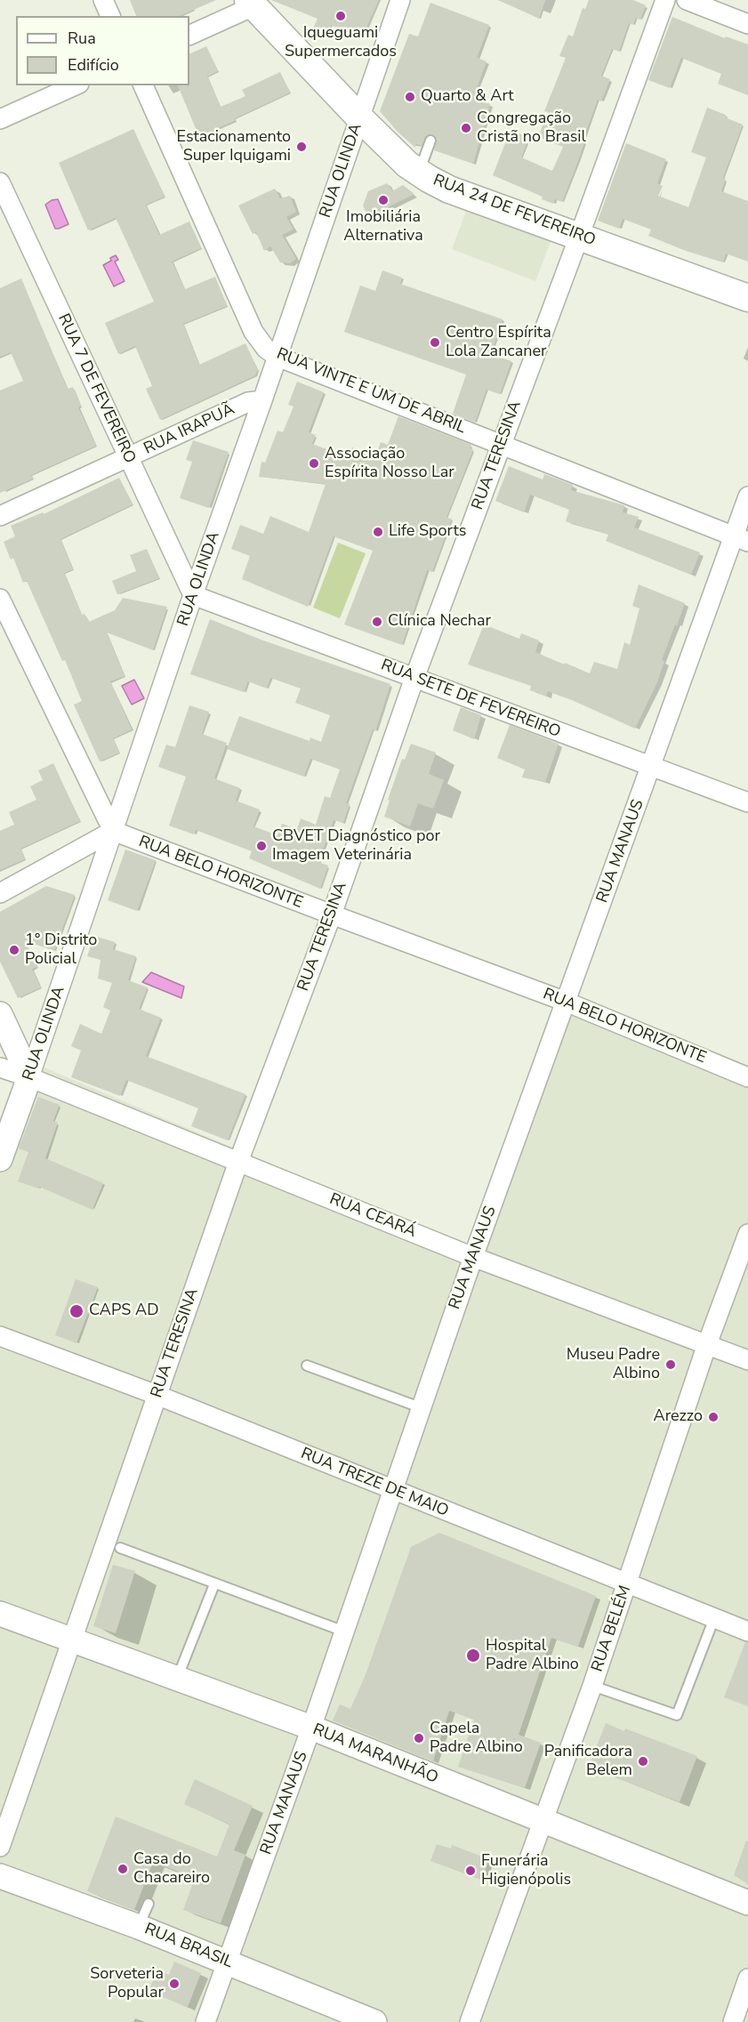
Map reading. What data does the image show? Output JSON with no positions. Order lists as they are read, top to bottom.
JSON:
{
  "streets": {
    "main road": ["RUA 24 DE FEVEREIRO"],
    "street": [
      "RUA OLINDA",
      "RUA 7 DE FEVEREIRO",
      "RUA VINTE E UM DE ABRIL",
      "RUA IRAPUÃ",
      "RUA TERESINA",
      "RUA SETE DE FEVEREIRO",
      "RUA MANAUS",
      "RUA BELO HORIZONTE",
      "RUA CEARÁ",
      "RUA TREZE DE MAIO",
      "RUA BELÉM",
      "RUA MARANHÃO",
      "RUA BRASIL"
    ]
  },
  "crossings": [
    ["RUA OLINDA", "RUA 24 DE FEVEREIRO"],
    ["RUA OLINDA", "RUA 7 DE FEVEREIRO"],
    ["RUA OLINDA", "RUA VINTE E UM DE ABRIL"],
    ["RUA OLINDA", "RUA IRAPUÃ"],
    ["RUA OLINDA", "RUA SETE DE FEVEREIRO"],
    ["RUA OLINDA", "RUA BELO HORIZONTE"],
    ["RUA OLINDA", "RUA CEARÁ"],
    ["RUA 24 DE FEVEREIRO", "RUA TERESINA"],
    ["RUA 7 DE FEVEREIRO", "RUA IRAPUÃ"],
    ["RUA 7 DE FEVEREIRO", "RUA SETE DE FEVEREIRO"],
    ["RUA VINTE E UM DE ABRIL", "RUA TERESINA"],
    ["RUA VINTE E UM DE ABRIL", "RUA MANAUS"],
    ["RUA TERESINA", "RUA SETE DE FEVEREIRO"],
    ["RUA TERESINA", "RUA BELO HORIZONTE"],
    ["RUA TERESINA", "RUA CEARÁ"],
    ["RUA TERESINA", "RUA TREZE DE MAIO"],
    ["RUA TERESINA", "RUA MARANHÃO"],
    ["RUA SETE DE FEVEREIRO", "RUA MANAUS"],
    ["RUA MANAUS", "RUA BELO HORIZONTE"],
    ["RUA MANAUS", "RUA CEARÁ"],
    ["RUA MANAUS", "RUA TREZE DE MAIO"],
    ["RUA MANAUS", "RUA MARANHÃO"],
    ["RUA MANAUS", "RUA BRASIL"],
    ["RUA CEARÁ", "RUA BELÉM"],
    ["RUA TREZE DE MAIO", "RUA BELÉM"],
    ["RUA BELÉM", "RUA MARANHÃO"]
  ],
  "places": [
    "Iqueguami Supermercados",
    "Quarto & Art",
    "Congregação Cristã no Brasil",
    "Estacionamento Super Iquigami",
    "Imobiliária Alternativa",
    "Centro Espírita Lola Zancaner",
    "Associação Espírita Nosso Lar",
    "Life Sports",
    "Clínica Nechar",
    "CBVET Diagnóstico por Imagem Veterinária",
    "1° Distrito Policial",
    "CAPS AD",
    "Museu Padre Albino",
    "Arezzo",
    "Hospital Padre Albino",
    "Capela Padre Albino",
    "Panificadora Belem",
    "Casa do Chacareiro",
    "Funerária Higienópolis",
    "Sorveteria Popular"
  ],
  "legend": ["Rua", "Edifício"]
}
